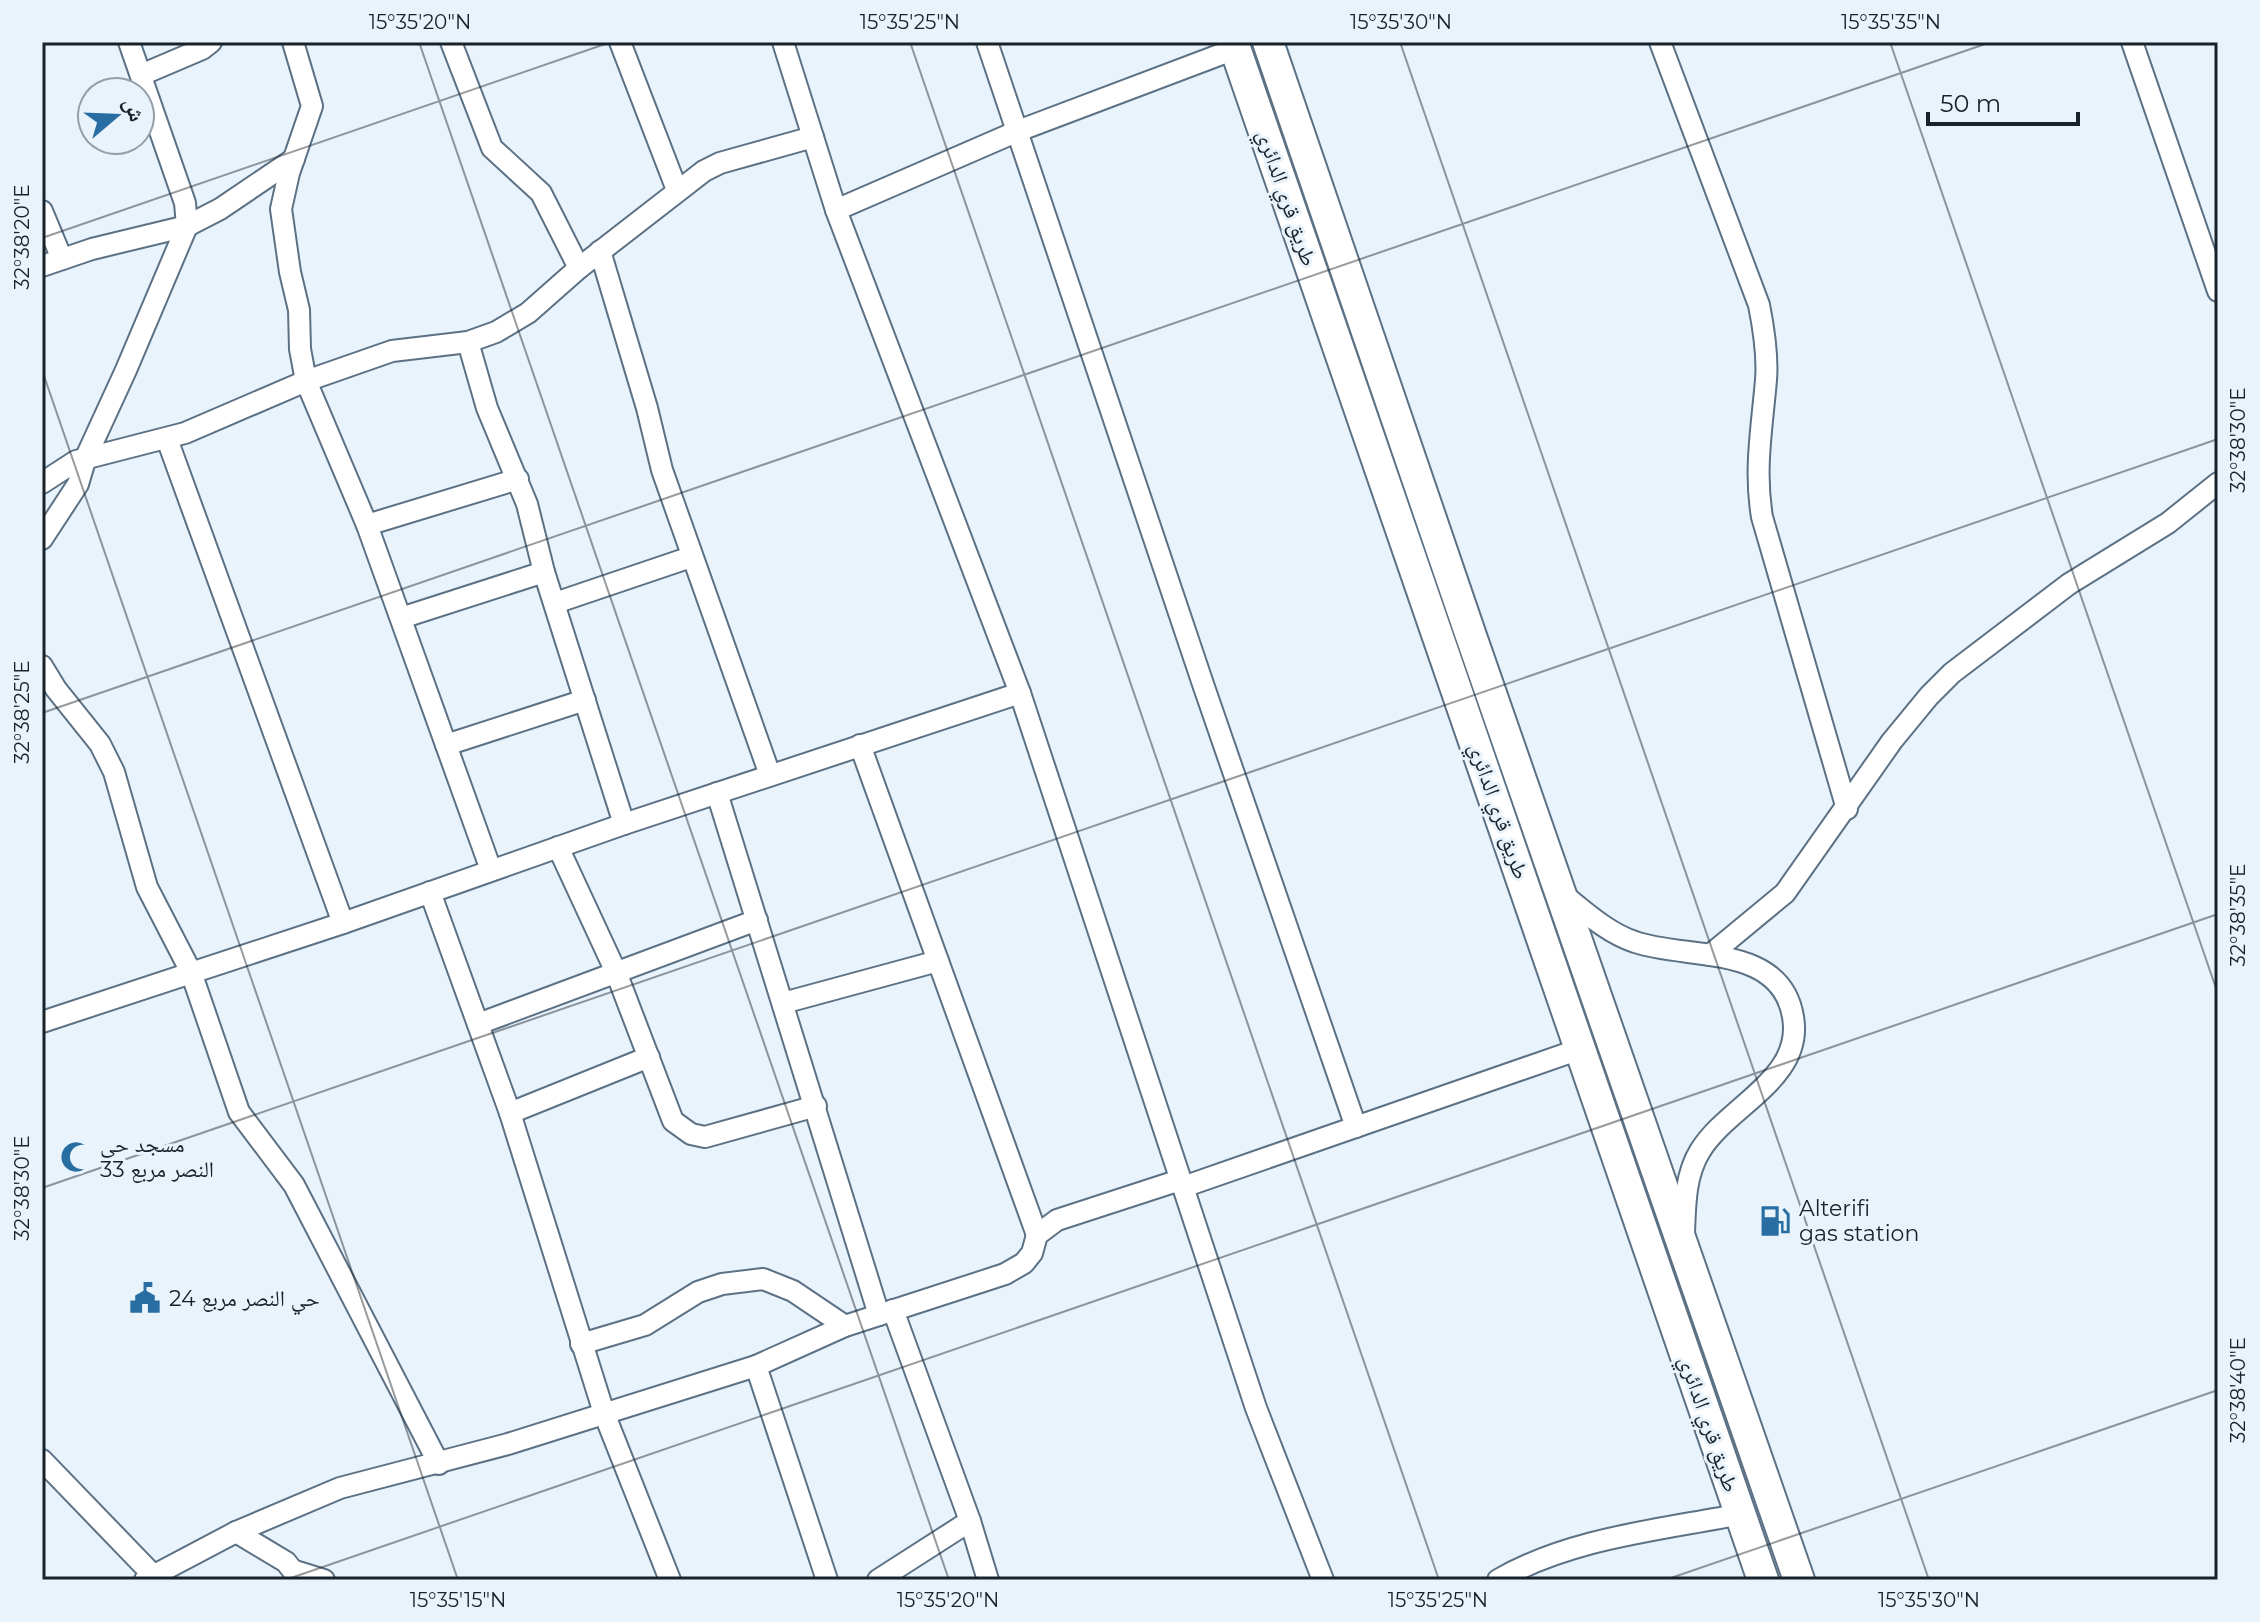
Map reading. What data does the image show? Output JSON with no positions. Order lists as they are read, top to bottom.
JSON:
{
  "streets": {
    "highway": ["طريق قري الدائري"]
  },
  "places": {
    "mosque": ["مسجد حي النصر مربع 33"],
    "fuel station": ["Alterifi gas station"],
    "public building": ["حي النصر مربع 24"]
  },
  "scale_bar": "50 m",
  "north": "right",
  "coordinates": [
    "15°35'20\"N",
    "15°35'25\"N",
    "15°35'30\"N",
    "15°35'35\"N",
    "32°38'20\"E",
    "32°38'30\"E",
    "32°38'25\"E",
    "32°38'35\"E",
    "32°38'40\"E",
    "15°35'15\"N"
  ]
}
